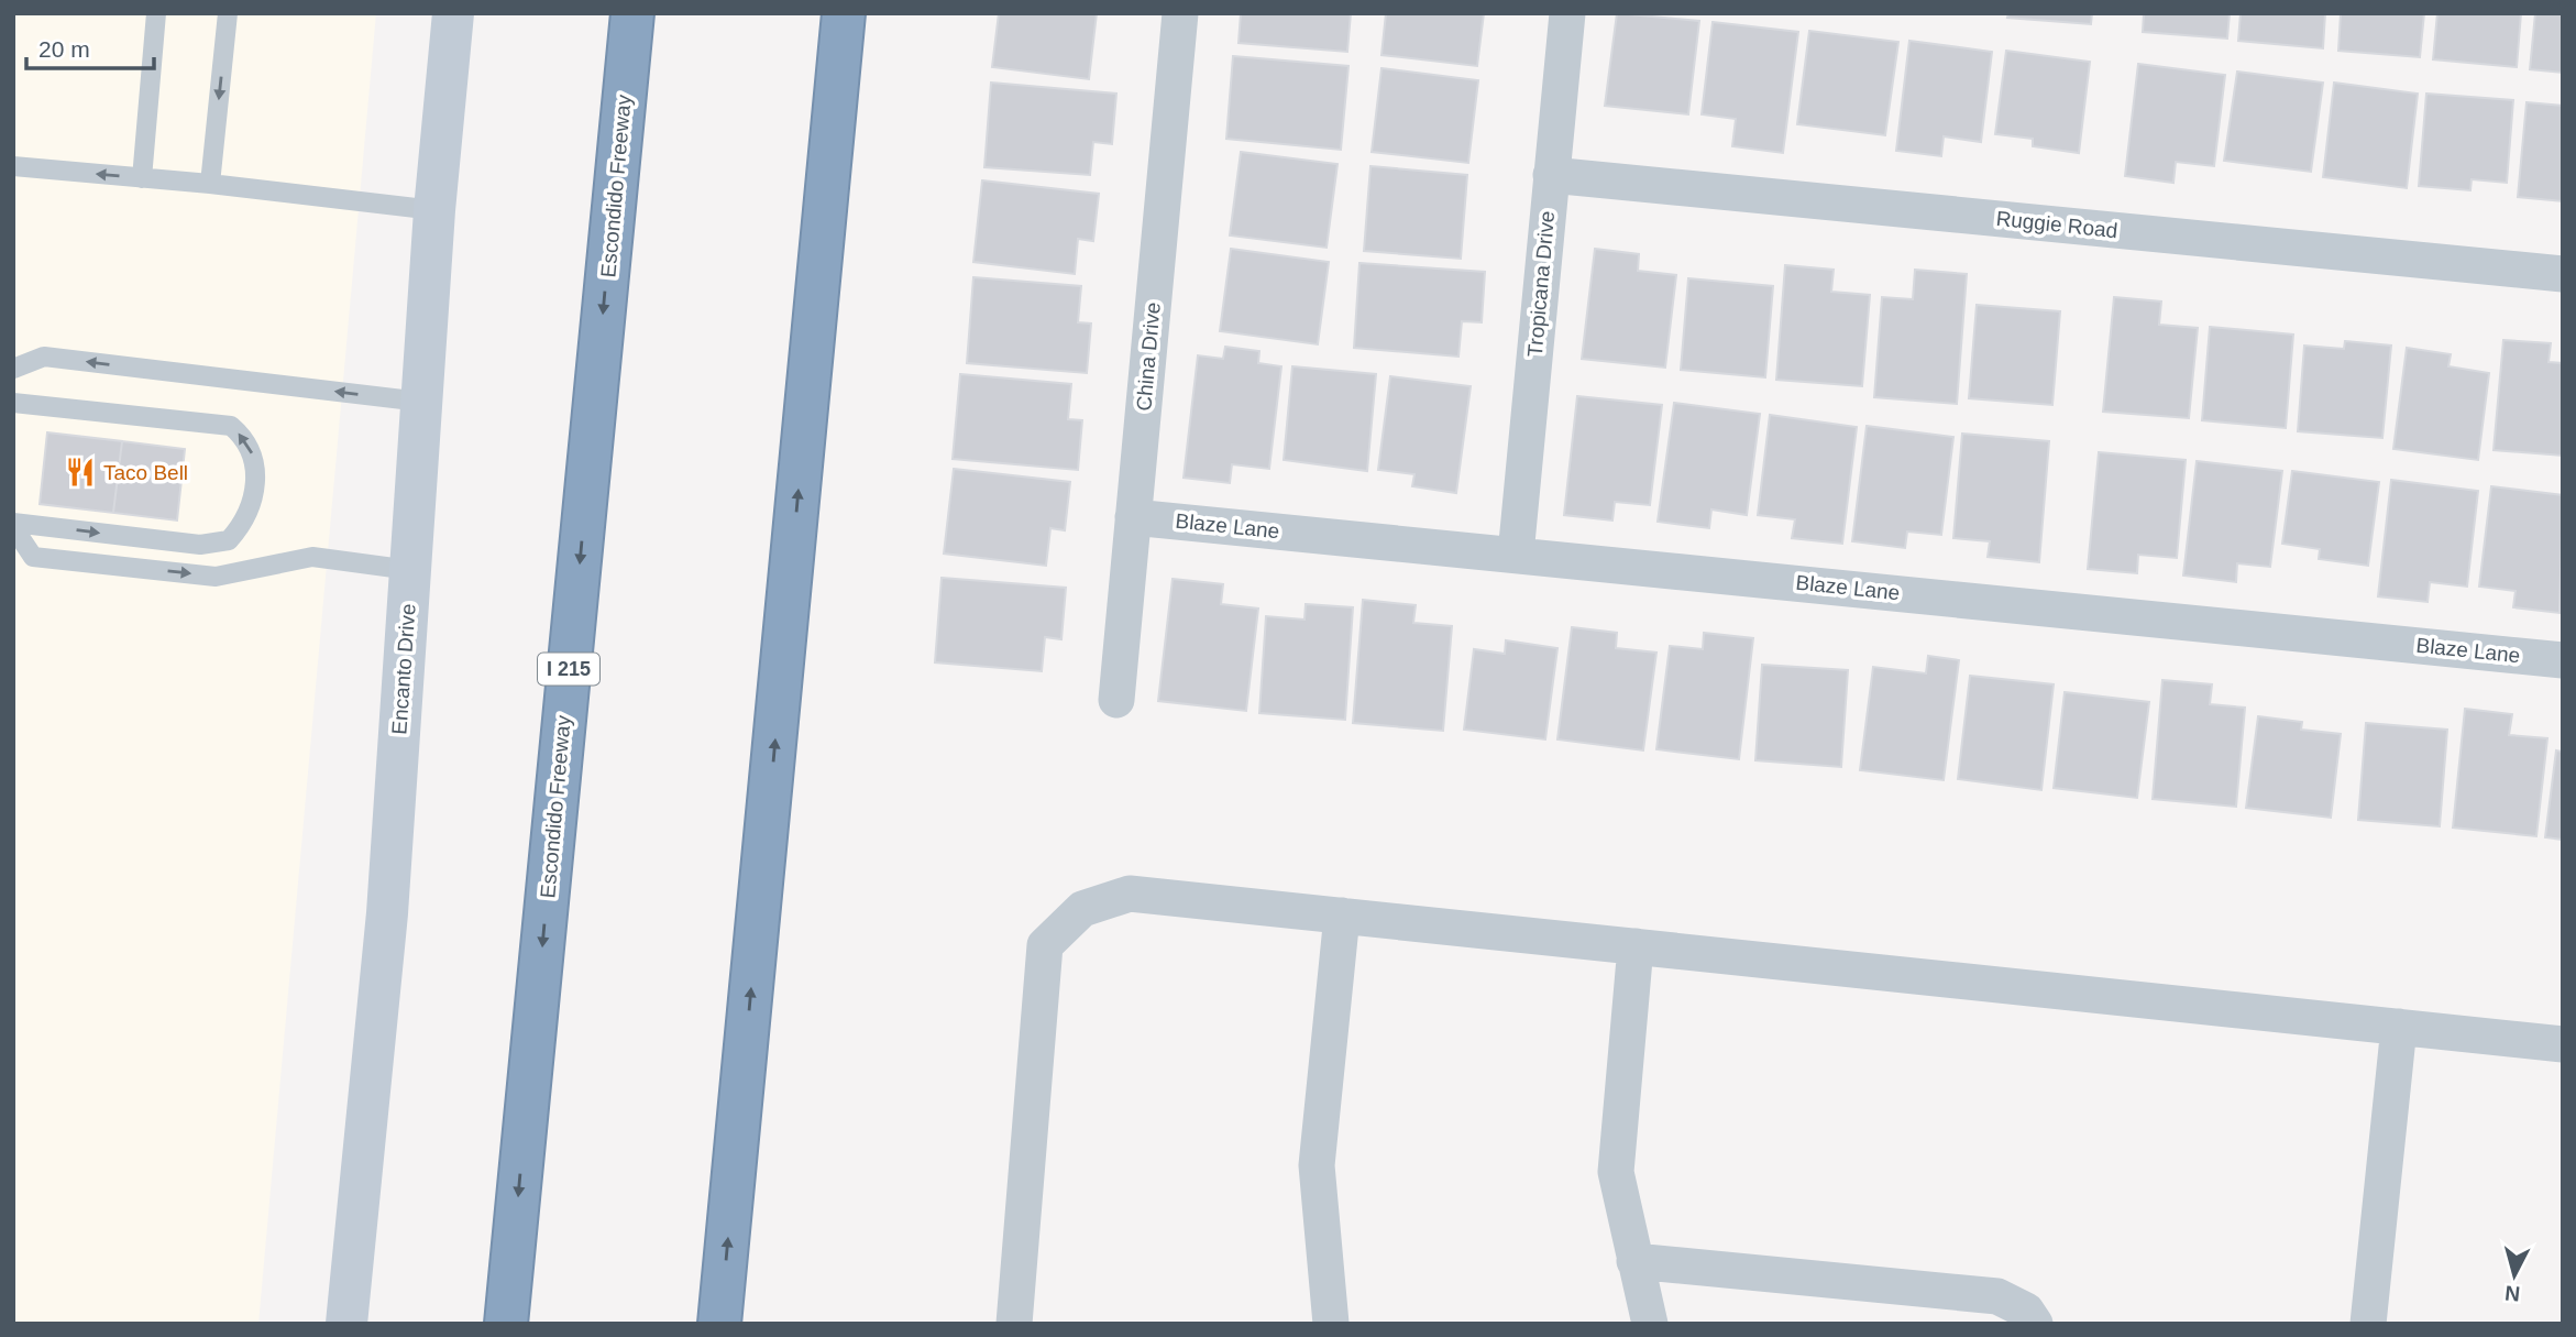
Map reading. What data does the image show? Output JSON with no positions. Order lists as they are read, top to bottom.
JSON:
{
  "streets": {
    "highway": ["Escondido Freeway", "I 215"],
    "main road": ["Encanto Drive"],
    "street": [
      "Ruggie Road",
      "Tropicana Drive",
      "China Drive",
      "Blaze Lane"
    ]
  },
  "crossings": [
    ["Ruggie Road", "Tropicana Drive"],
    ["Tropicana Drive", "Blaze Lane"],
    ["China Drive", "Blaze Lane"]
  ],
  "places": {
    "restaurant": ["Taco Bell"]
  },
  "scale_bar": "20 m",
  "north": "bottom"
}
